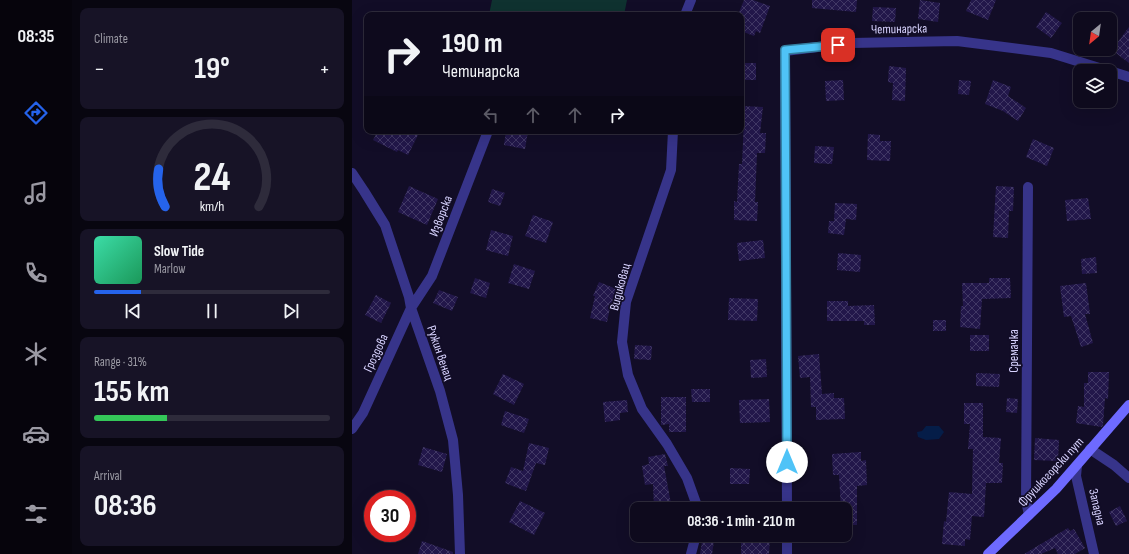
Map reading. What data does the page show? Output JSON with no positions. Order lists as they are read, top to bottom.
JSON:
{
  "streets": {
    "street": [
      "Четинарска",
      "Изворска",
      "Видиковац",
      "Сремачка",
      "Гроздова",
      "Ружин венац",
      "Фрушкогорски пут",
      "Западна"
    ]
  },
  "crossings": [
    ["Изворска", "Гроздова"],
    ["Изворска", "Ружин венац"],
    ["Сремачка", "Фрушкогорски пут"],
    ["Гроздова", "Ружин венац"],
    ["Фрушкогорски пут", "Западна"]
  ],
  "north": "bottom left",
  "page": {
    "tabs": "08:35",
    "tile": [
      "Climate",
      ["Range · 31%", "155 km"],
      ["Arrival", "08:36"]
    ],
    "turn": ["190 m", "Четинарска"],
    "heat": ["−", "19°", "+"],
    "song": ["Slow Tide", "Marlow"],
    "limit": "30",
    "trip": "08:36 · 1 min · 210 m",
    "gauge": ["24", "km/h"]
  }
}
